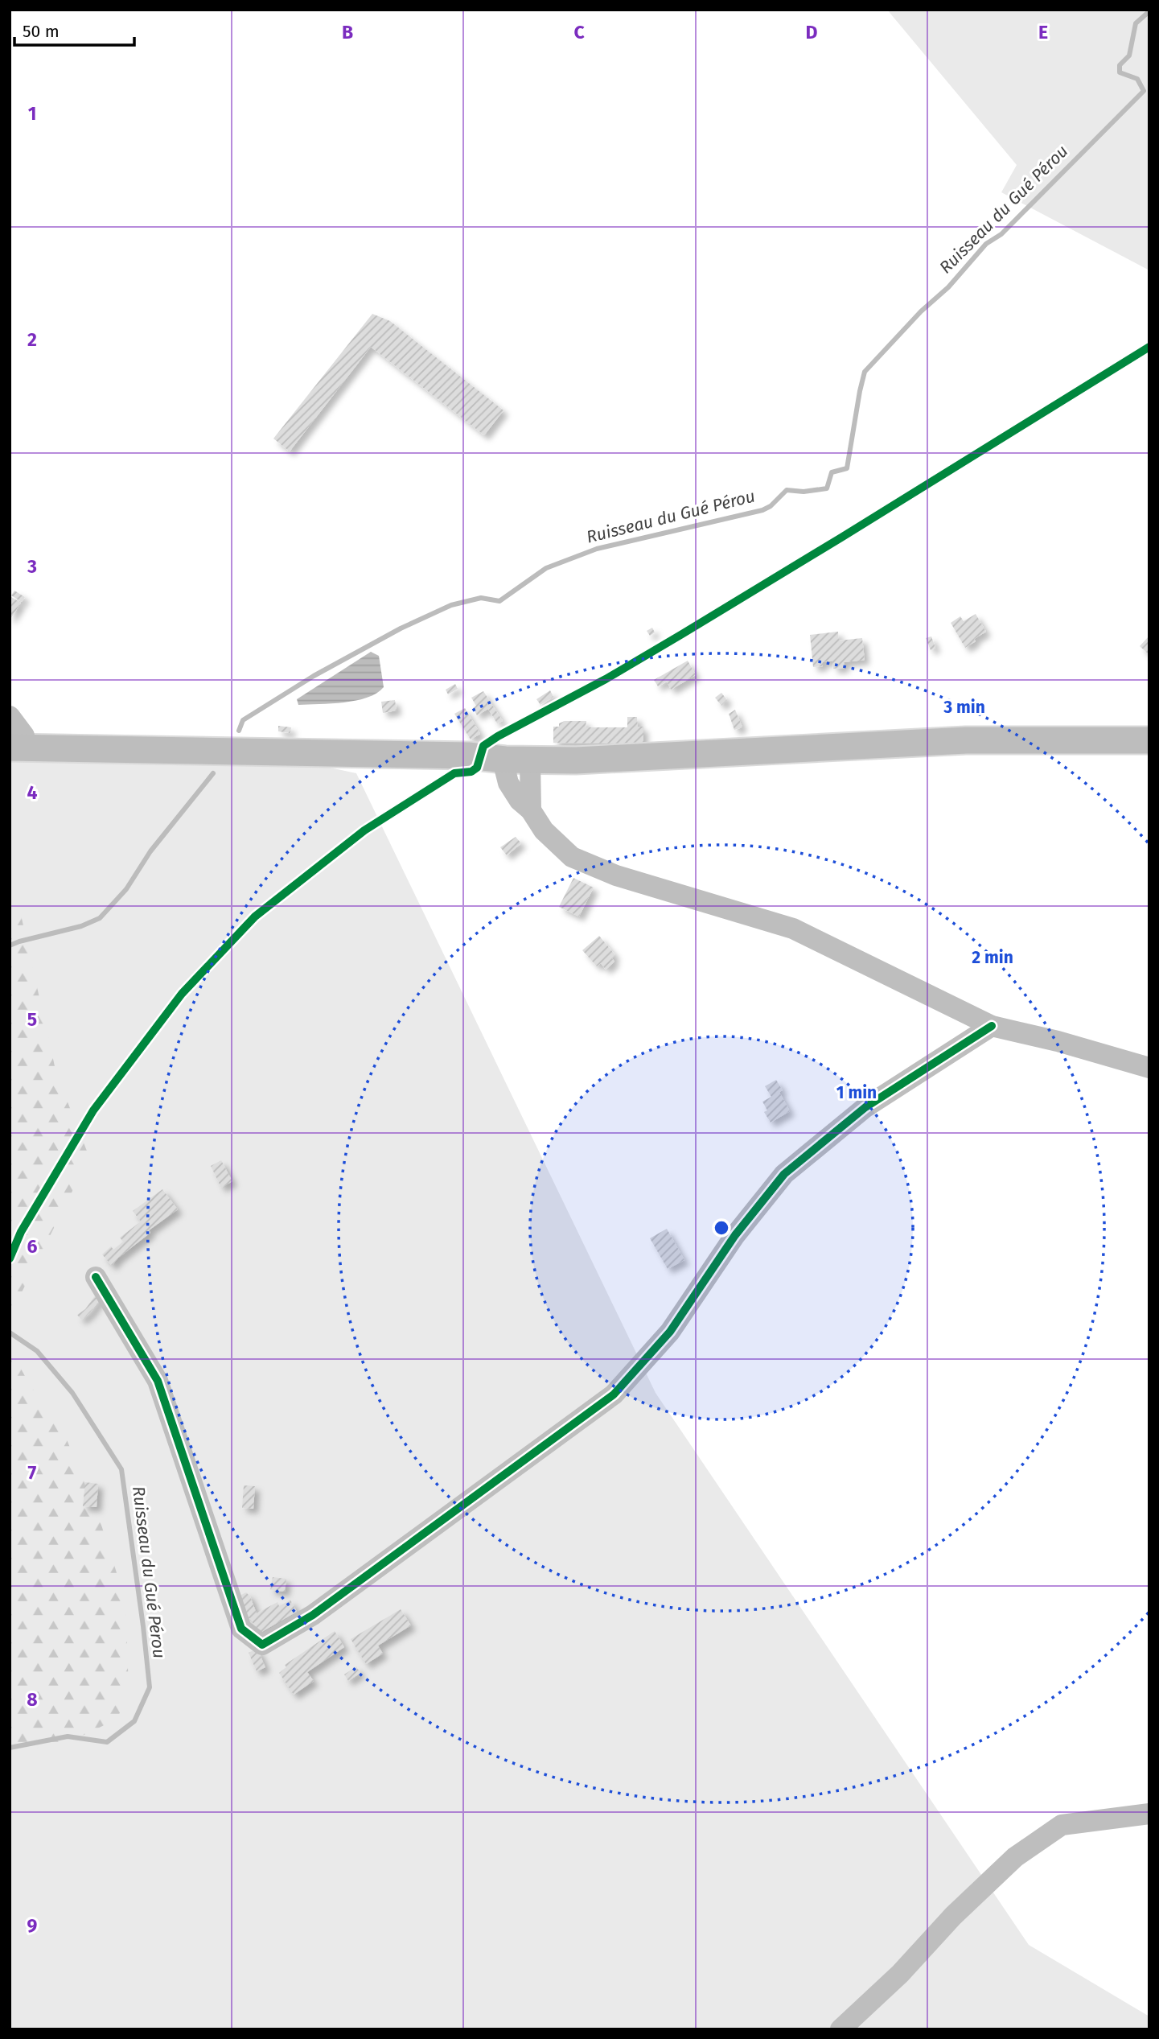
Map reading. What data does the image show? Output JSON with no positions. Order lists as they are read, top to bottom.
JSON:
{
  "water": ["Ruisseau du Gué Pérou"],
  "scale_bar": "50 m",
  "grid": {
    "columns": [
      "B",
      "C",
      "D",
      "E"
    ],
    "rows": [
      "1",
      "2",
      "3",
      "4",
      "5",
      "6",
      "7",
      "8",
      "9"
    ]
  },
  "rings": ["3 min", "2 min", "1 min"]
}
